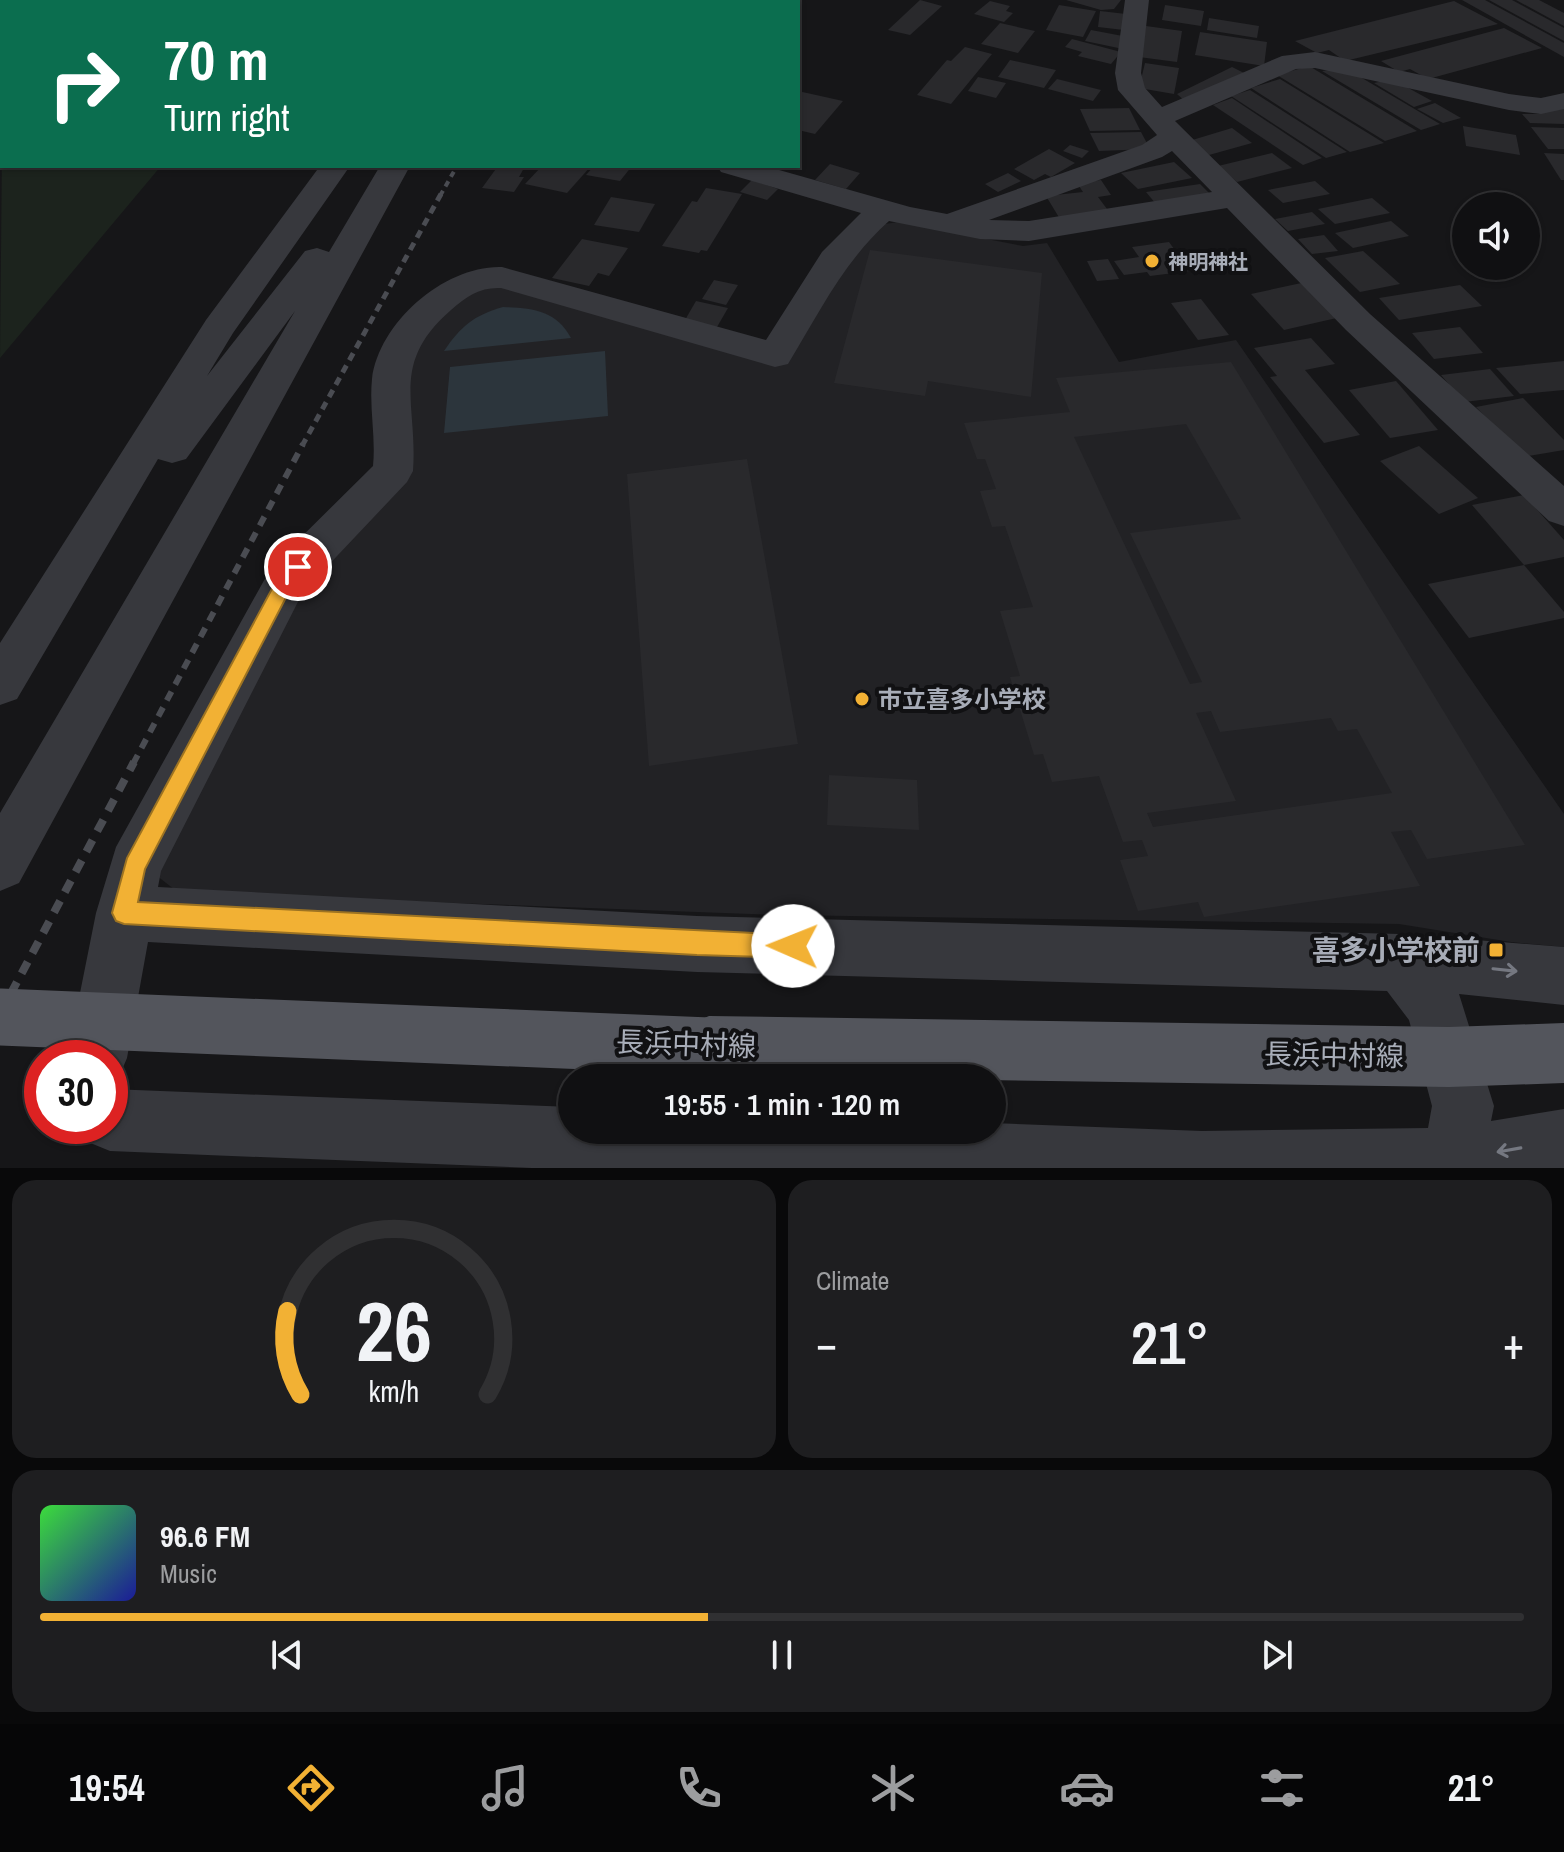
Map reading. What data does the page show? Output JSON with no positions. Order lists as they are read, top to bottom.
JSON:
{
  "streets": {
    "main road": ["長浜中村線"]
  },
  "places": {
    "other": ["神明神社", "市立喜多小学校"],
    "transit": ["喜多小学校前"]
  },
  "page": {
    "turn": ["70 m", "Turn right"],
    "limit": "30",
    "trip": "19:55 · 1 min · 120 m",
    "tile": "Climate",
    "heat": ["−", "21°", "+"],
    "song": ["96.6 FM", "Music"],
    "tabs": ["19:54", "21°"],
    "gauge": ["26", "km/h"]
  }
}
